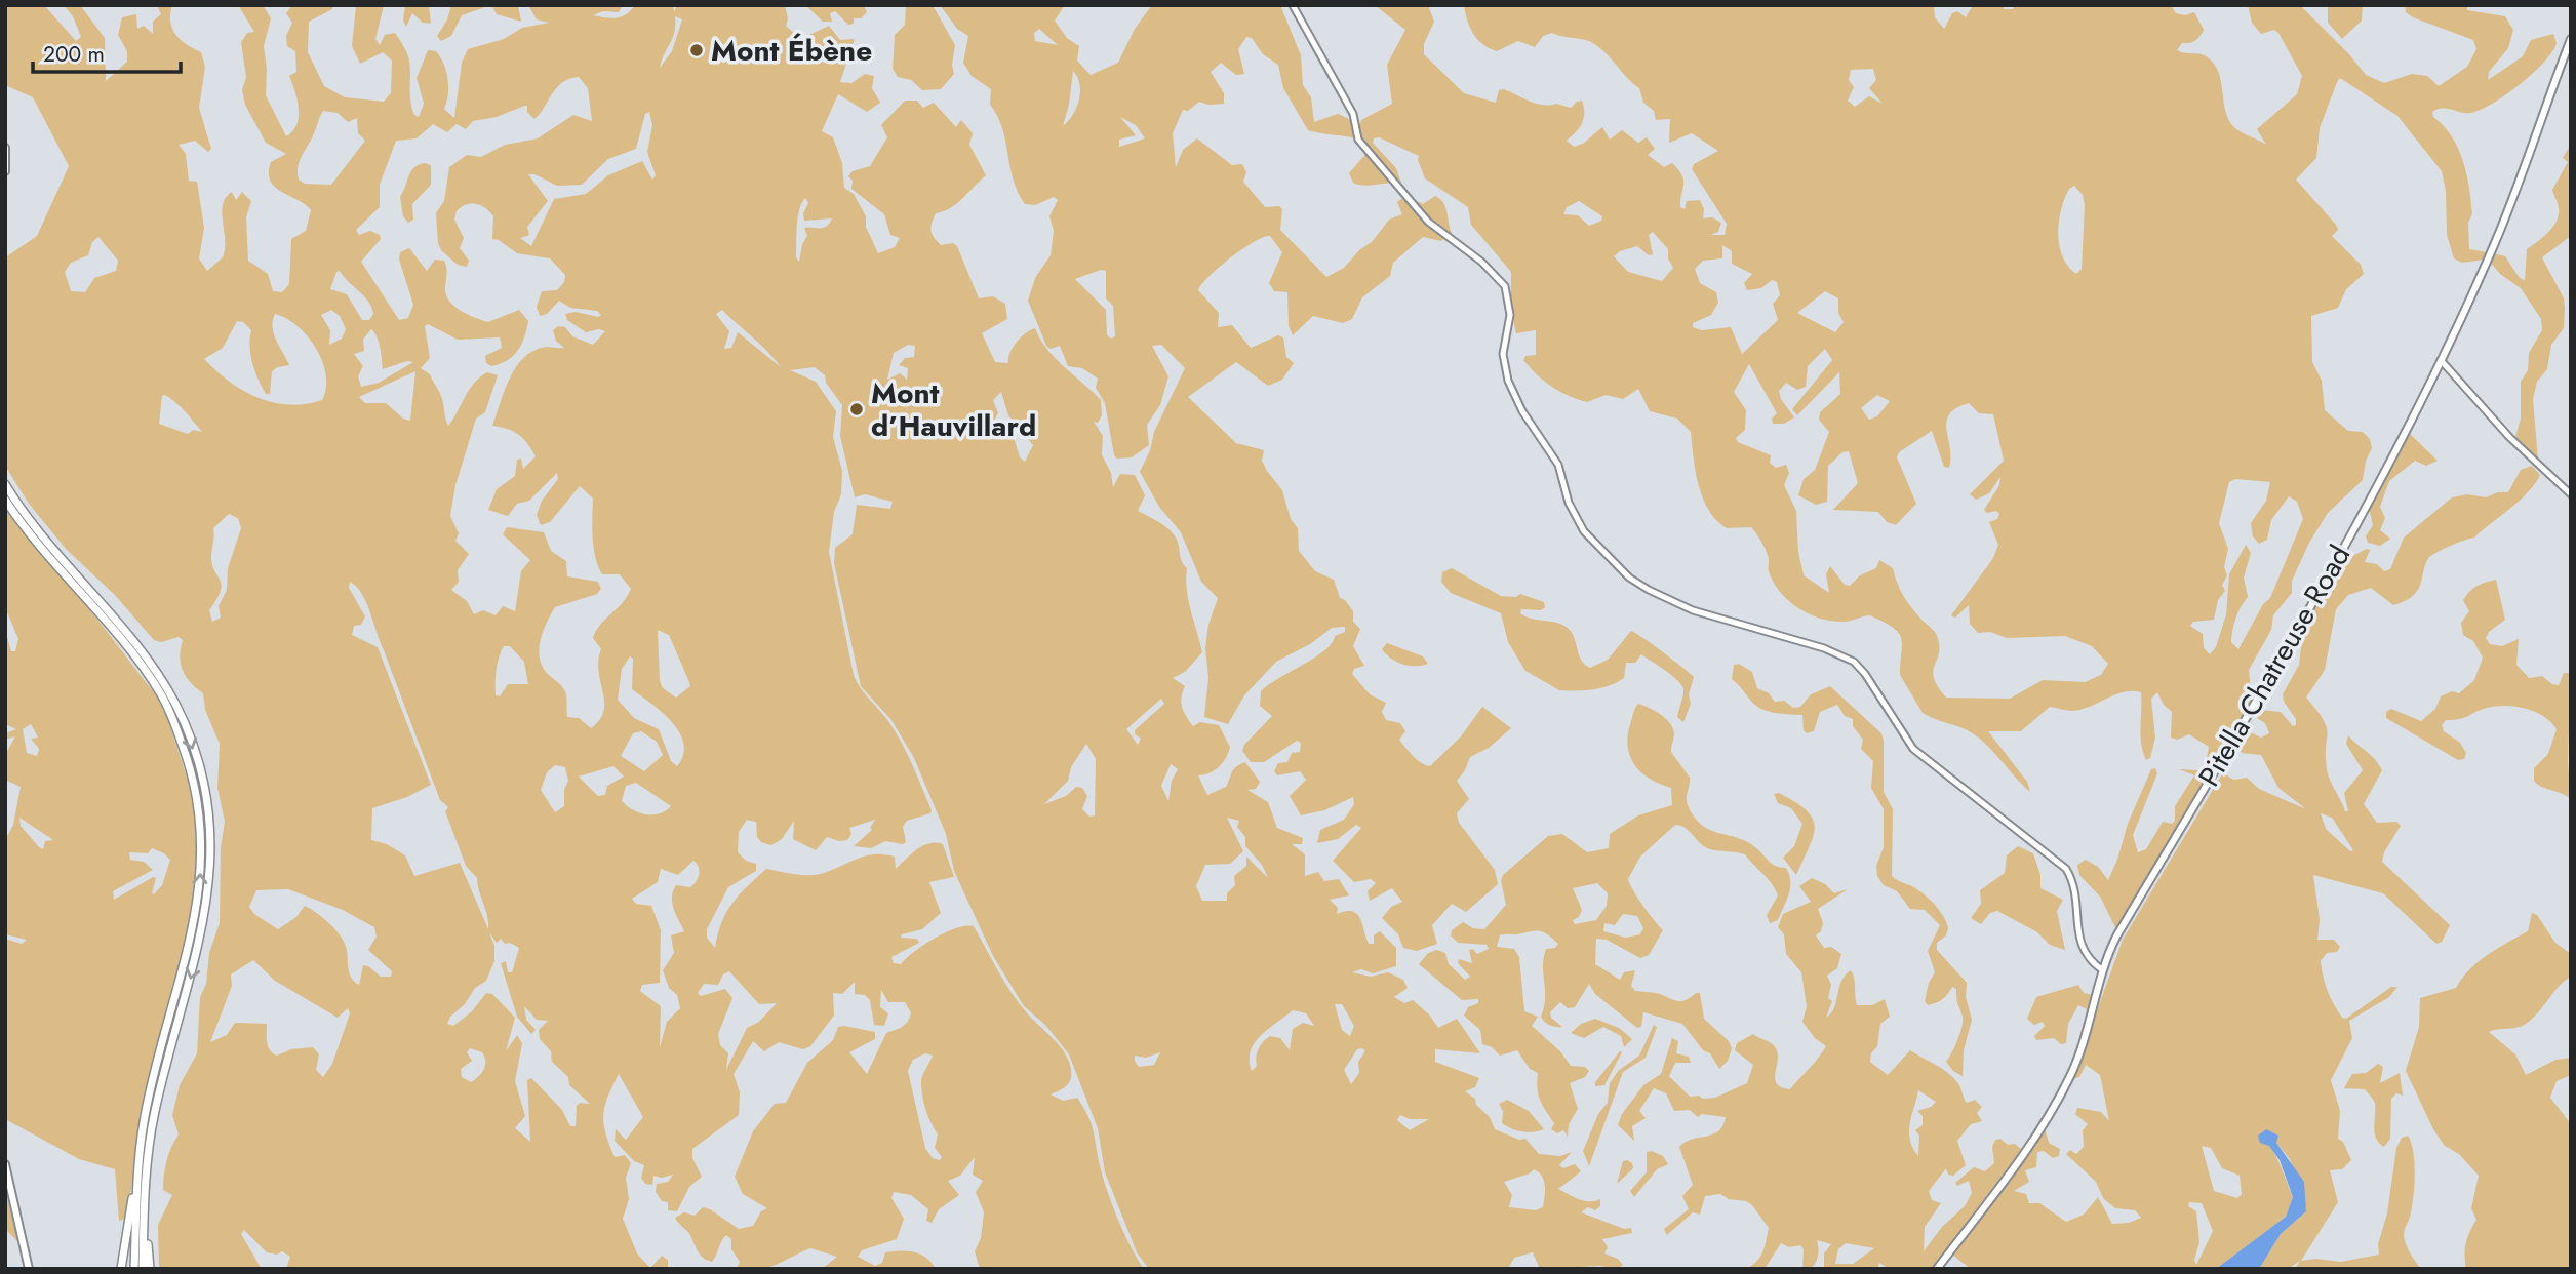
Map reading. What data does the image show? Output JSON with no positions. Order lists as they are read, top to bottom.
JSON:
{
  "streets": {
    "main road": ["Pitella Chatreuse Road"]
  },
  "places": ["Mont Ébène", "Mont d’Hauvillard"],
  "scale_bar": "200 m"
}
